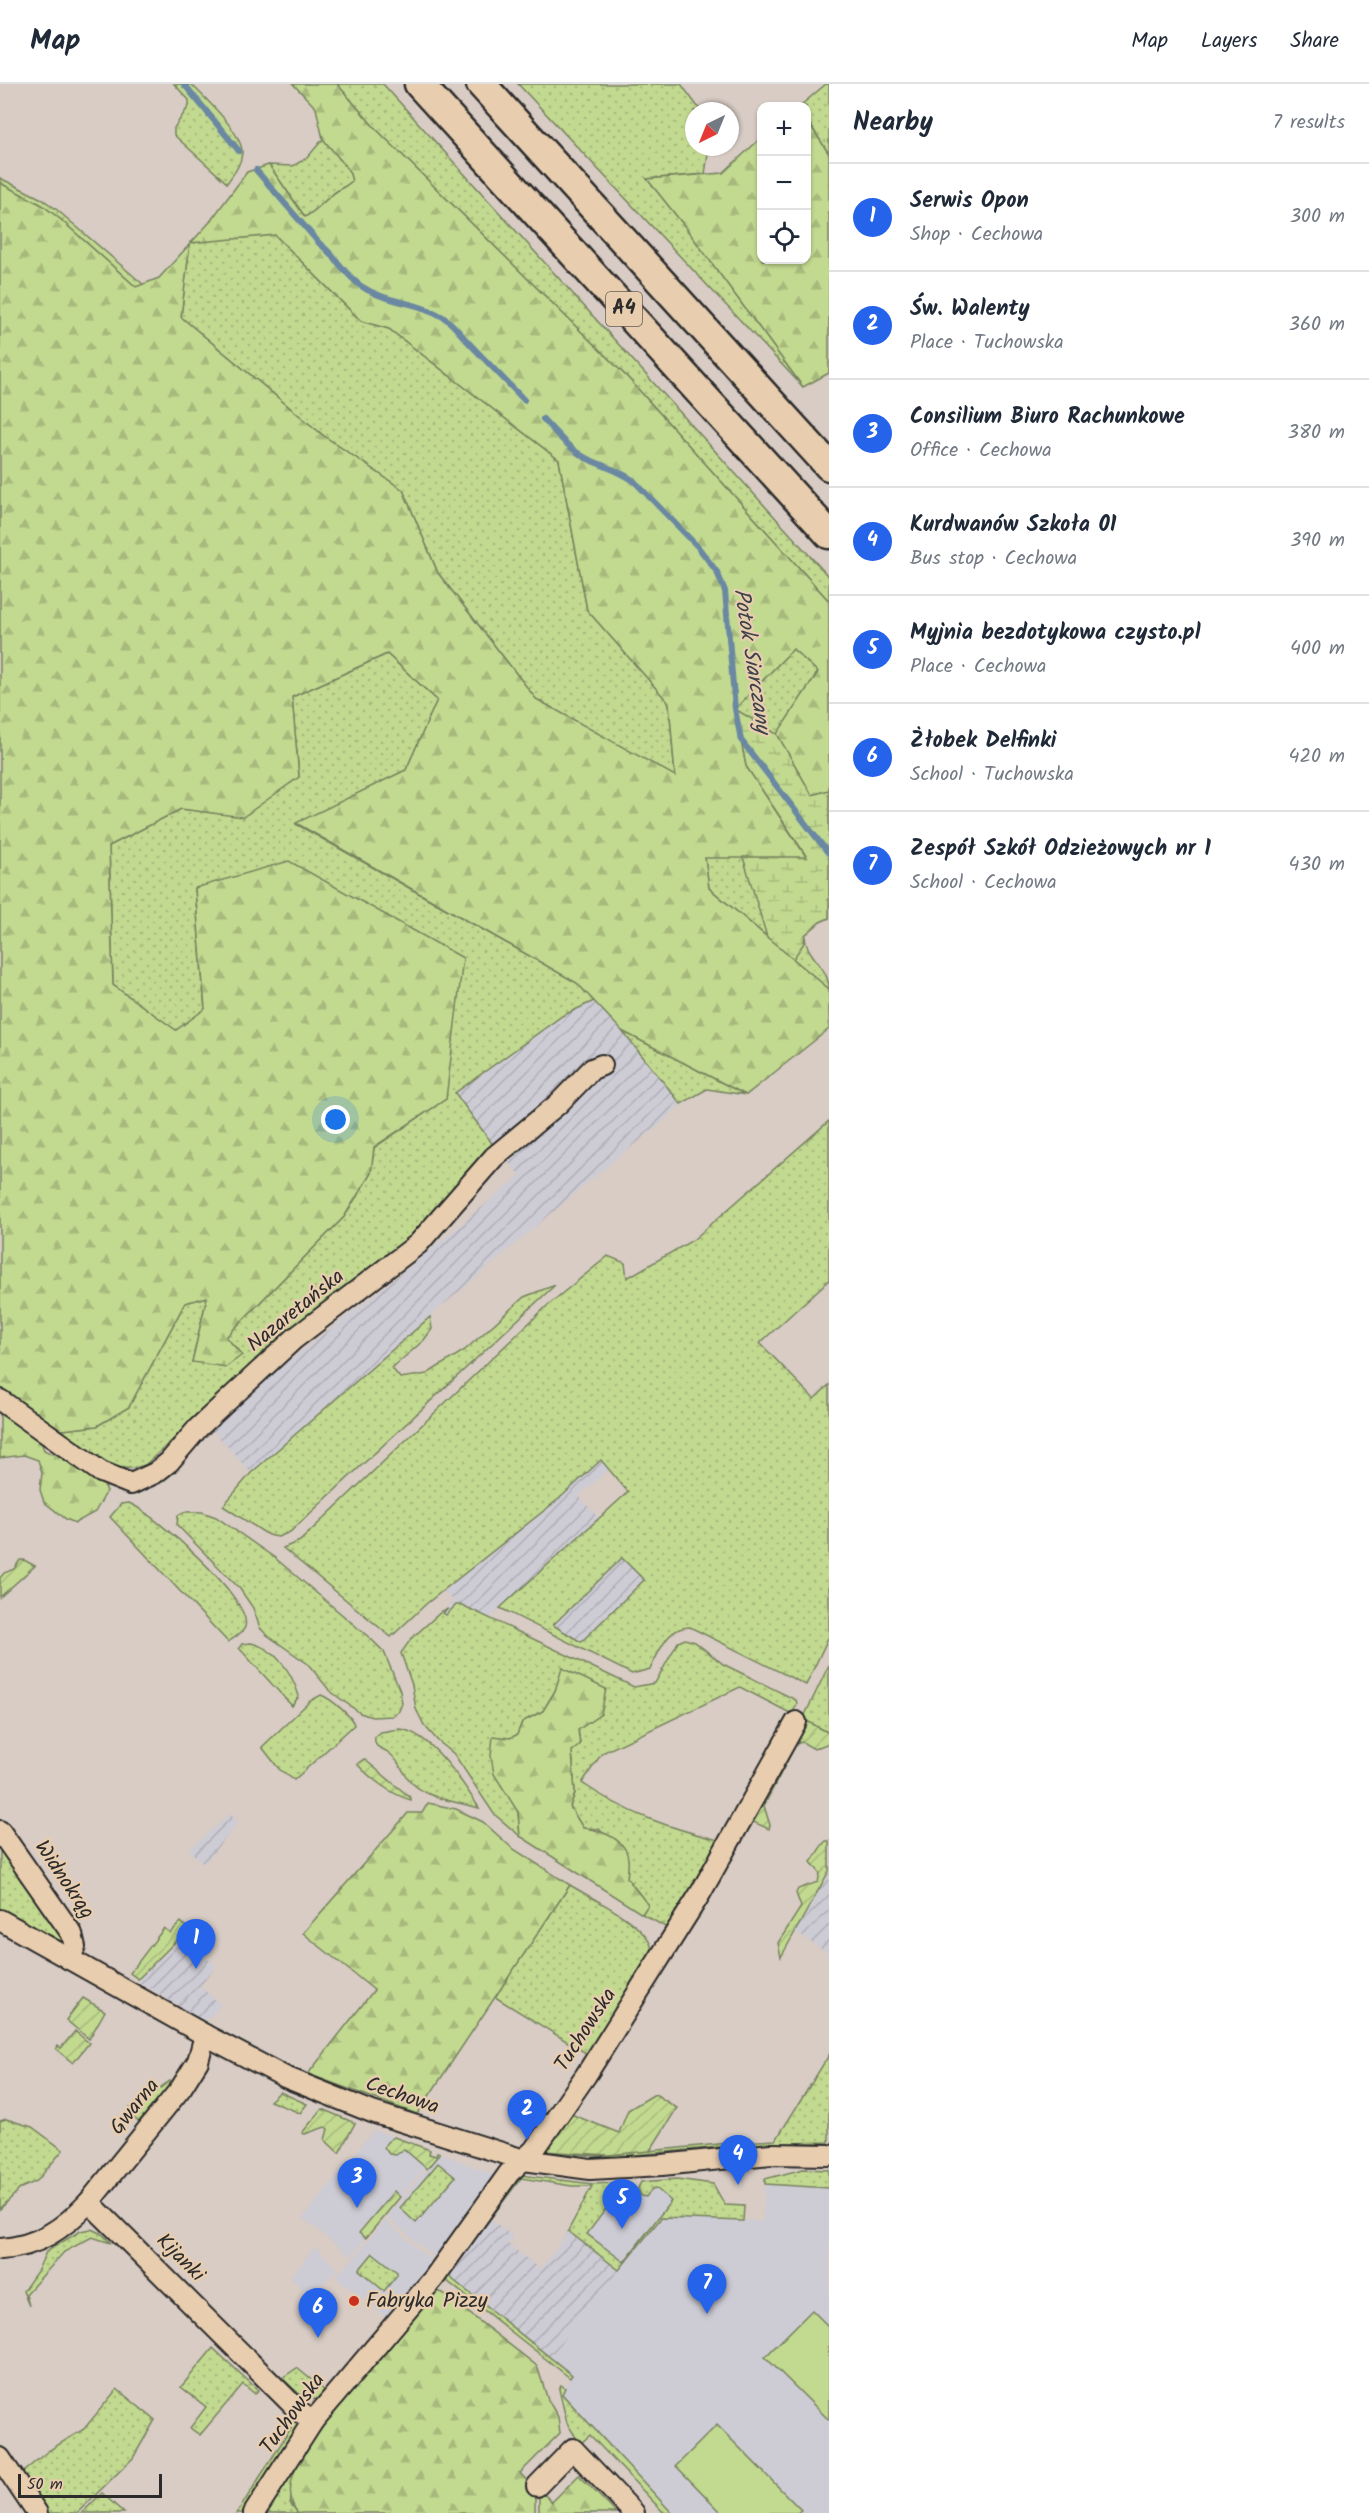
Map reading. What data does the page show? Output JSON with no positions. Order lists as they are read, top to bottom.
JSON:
{
  "streets": {
    "highway": ["A4"],
    "street": [
      "Nazaretańska",
      "Widnokrąg",
      "Tuchowska",
      "Cechowa",
      "Gwarna",
      "Kijanki"
    ]
  },
  "crossings": [
    ["Widnokrąg", "Cechowa"],
    ["Tuchowska", "Cechowa"],
    ["Tuchowska", "Kijanki"],
    ["Cechowa", "Gwarna"],
    ["Gwarna", "Kijanki"]
  ],
  "water": ["Potok Siarczany"],
  "places": ["Fabryka Pizzy"],
  "scale_bar": "50 m",
  "north": "bottom left",
  "page": {
    "header": "Map",
    "nav": ["Map", "Layers", "Share"],
    "heading": ["Nearby", "7 results"],
    "map_buttons": ["+", "−"],
    "list": [
      {
        "mark": "1",
        "name": "Serwis Opon",
        "note": "Shop · Cechowa",
        "value": "300 m"
      },
      {
        "mark": "2",
        "name": "Św. Walenty",
        "note": "Place · Tuchowska",
        "value": "360 m"
      },
      {
        "mark": "3",
        "name": "Consilium Biuro Rachunkowe",
        "note": "Office · Cechowa",
        "value": "380 m"
      },
      {
        "mark": "4",
        "name": "Kurdwanów Szkoła 01",
        "note": "Bus stop · Cechowa",
        "value": "390 m"
      },
      {
        "mark": "5",
        "name": "Myjnia bezdotykowa czysto.pl",
        "note": "Place · Cechowa",
        "value": "400 m"
      },
      {
        "mark": "6",
        "name": "Żłobek Delfinki",
        "note": "School · Tuchowska",
        "value": "420 m"
      },
      {
        "mark": "7",
        "name": "Zespół Szkół Odzieżowych nr 1",
        "note": "School · Cechowa",
        "value": "430 m"
      }
    ],
    "pins": [
      "1",
      "2",
      "4",
      "3",
      "5",
      "7",
      "6"
    ],
    "scale": "50 m"
  }
}
